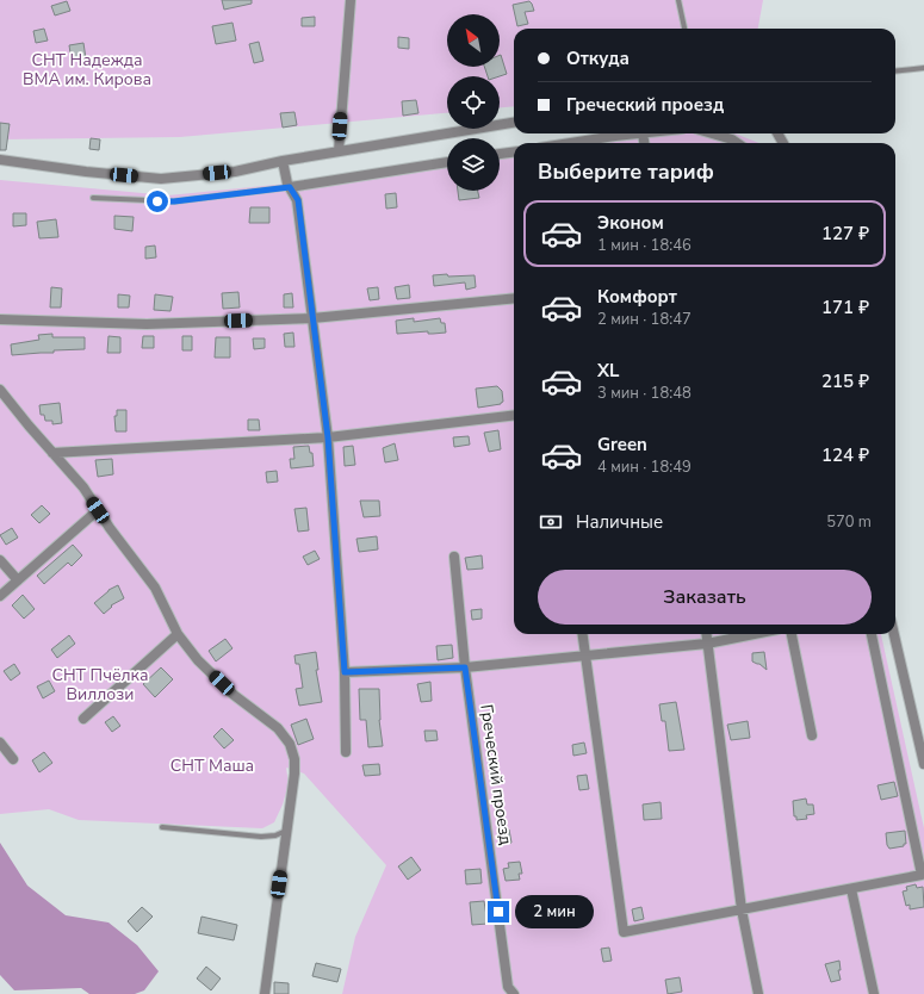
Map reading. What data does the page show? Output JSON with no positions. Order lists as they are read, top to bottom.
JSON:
{
  "streets": {
    "street": ["Греческий проезд"]
  },
  "parks": ["СНТ Надежда ВМА им. Кирова", "СНТ Пчёлка Виллози", "СНТ Маша"],
  "north": "top left",
  "page": {
    "banner": ["Откуда", "Греческий проезд"],
    "heading": "Выберите тариф",
    "list": [
      {
        "name": "Эконом",
        "note": "1 мин · 18:46",
        "value": "127 ₽"
      },
      {
        "name": "Комфорт",
        "note": "2 мин · 18:47",
        "value": "171 ₽"
      },
      {
        "name": "XL",
        "note": "3 мин · 18:48",
        "value": "215 ₽"
      },
      {
        "name": "Green",
        "note": "4 мин · 18:49",
        "value": "124 ₽"
      }
    ],
    "pay": ["Наличные", "570 m"],
    "buttons": "Заказать",
    "bubble": "2 мин"
  }
}
